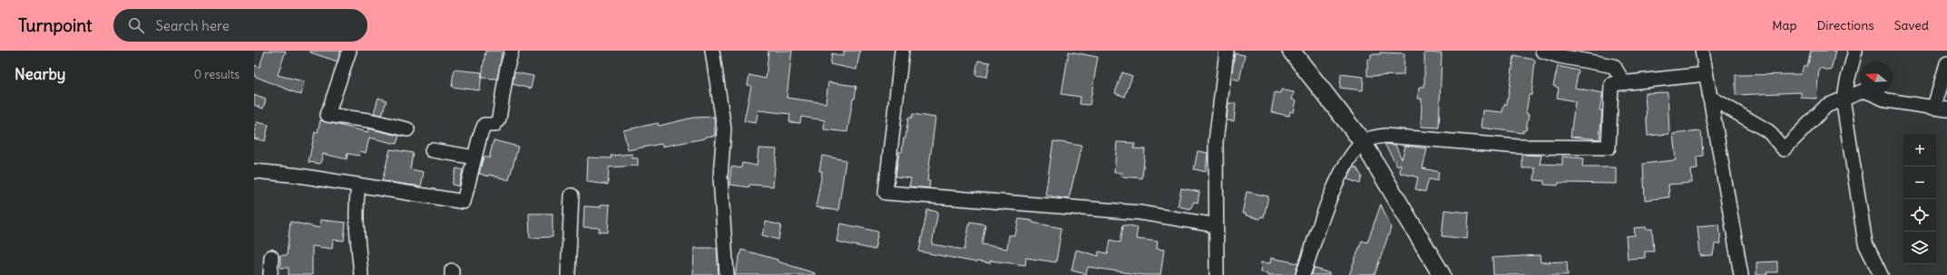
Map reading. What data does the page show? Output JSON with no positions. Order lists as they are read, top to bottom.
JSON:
{
  "north": "left",
  "page": {
    "header": "Turnpoint",
    "search": "Search here",
    "nav": ["Map", "Directions", "Saved"],
    "heading": ["Nearby", "0 results"],
    "map_buttons": ["+", "−"]
  }
}
